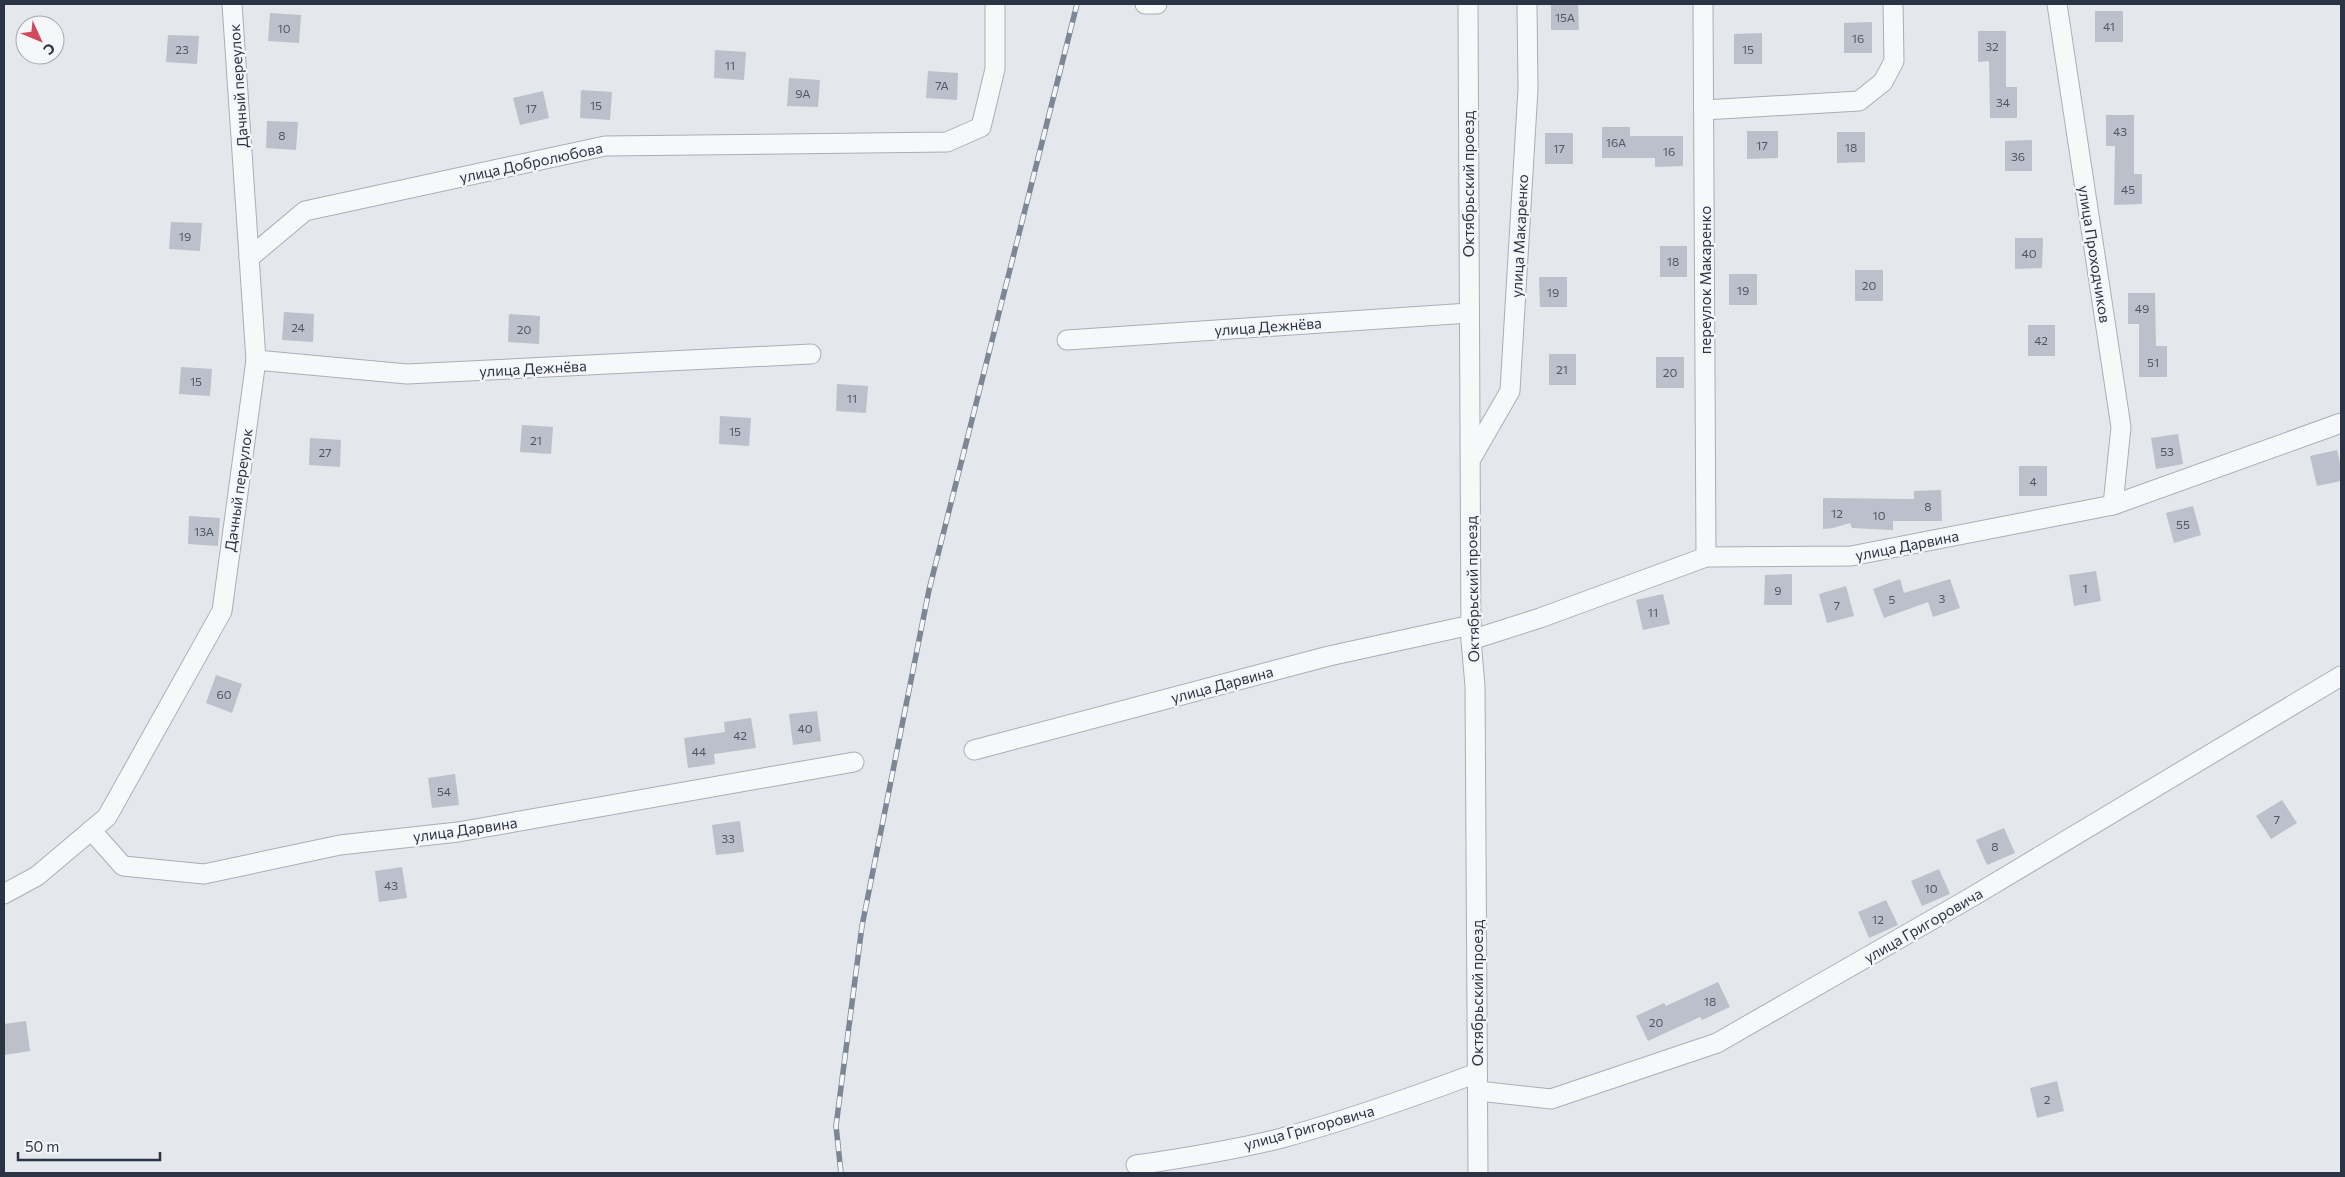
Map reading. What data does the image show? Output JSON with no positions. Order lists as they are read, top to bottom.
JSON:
{
  "streets": {
    "street": [
      "Дачный переулок",
      "улица Добролюбова",
      "Октябрьский проезд",
      "улица Макаренко",
      "улица Проходчиков",
      "переулок Макаренко",
      "улица Дежнёва",
      "улица Дарвина",
      "улица Григоровича"
    ]
  },
  "crossings": [
    ["Дачный переулок", "улица Добролюбова"],
    ["Дачный переулок", "улица Дежнёва"],
    ["Дачный переулок", "улица Дарвина"],
    ["Октябрьский проезд", "улица Макаренко"],
    ["Октябрьский проезд", "улица Дежнёва"],
    ["Октябрьский проезд", "улица Дарвина"],
    ["Октябрьский проезд", "улица Григоровича"],
    ["улица Проходчиков", "улица Дарвина"],
    ["переулок Макаренко", "улица Дарвина"]
  ],
  "house_numbers": [
    "15А",
    "41",
    "10",
    "16",
    "32",
    "23",
    "15",
    "11",
    "7А",
    "9А",
    "34",
    "15",
    "17",
    "43",
    "8",
    "16А",
    "17",
    "18",
    "17",
    "16",
    "36",
    "45",
    "19",
    "40",
    "18",
    "20",
    "19",
    "19",
    "49",
    "24",
    "20",
    "42",
    "51",
    "21",
    "20",
    "15",
    "11",
    "15",
    "21",
    "53",
    "27",
    "4",
    "8",
    "12",
    "10",
    "55",
    "13А",
    "1",
    "9",
    "3",
    "5",
    "7",
    "11",
    "60",
    "40",
    "42",
    "44",
    "54",
    "7",
    "33",
    "8",
    "43",
    "10",
    "12",
    "18",
    "20",
    "2"
  ],
  "scale_bar": "50 m",
  "north": "bottom right"
}
